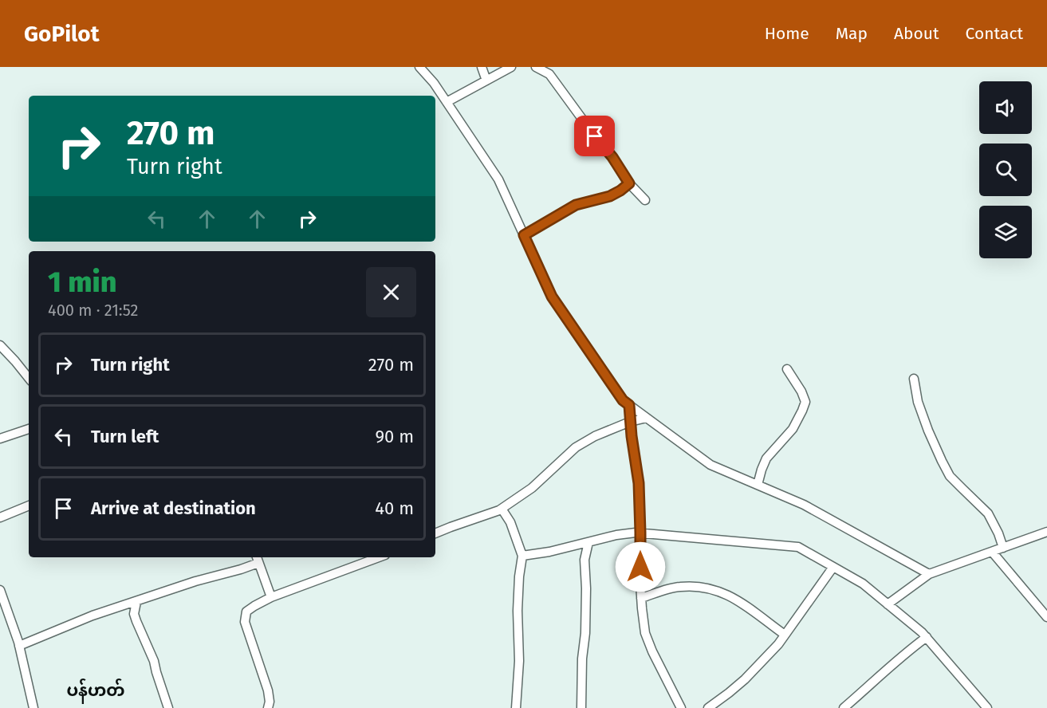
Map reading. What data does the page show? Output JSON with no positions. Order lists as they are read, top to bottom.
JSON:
{
  "districts": ["ပန်ဟတ်"],
  "page": {
    "header": "GoPilot",
    "nav": [
      "Home",
      "Map",
      "About",
      "Contact"
    ],
    "turn": ["270 m", "Turn right"],
    "heading": ["1 min", "400 m · 21:52"],
    "list": [
      {
        "name": "Turn right",
        "value": "270 m"
      },
      {
        "name": "Turn left",
        "value": "90 m"
      },
      {
        "name": "Arrive at destination",
        "value": "40 m"
      }
    ]
  }
}
